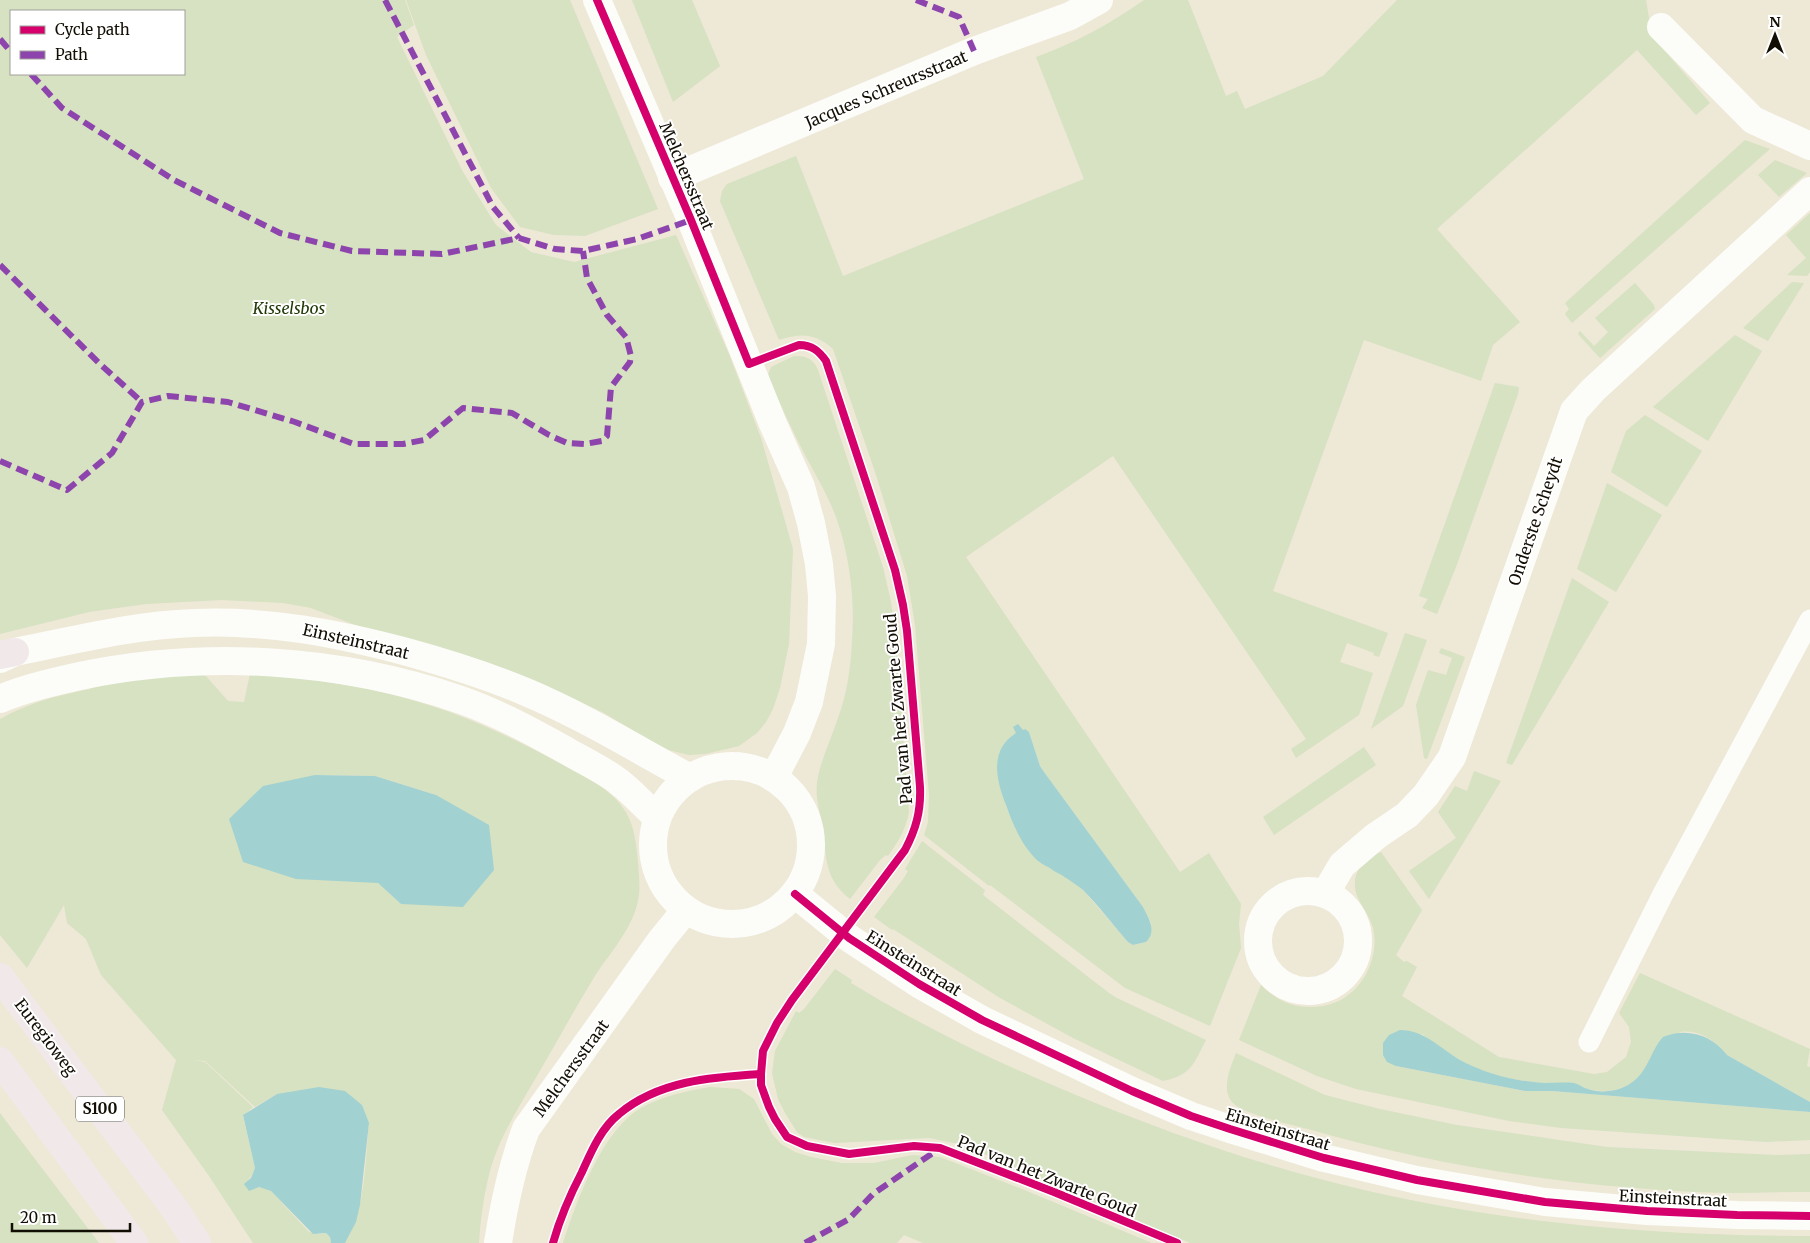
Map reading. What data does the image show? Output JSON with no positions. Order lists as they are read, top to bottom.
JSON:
{
  "streets": {
    "main road": ["Euregioweg", "S100"],
    "street": [
      "Jacques Schreursstraat",
      "Melchersstraat",
      "Onderste Scheydt",
      "Einsteinstraat"
    ],
    "cycle path": ["Pad van het Zwarte Goud"]
  },
  "crossings": [
    ["Jacques Schreursstraat", "Melchersstraat"],
    ["Melchersstraat", "Einsteinstraat"]
  ],
  "parks": ["Kisselsbos"],
  "legend": ["Cycle path", "Path"],
  "scale_bar": "20 m",
  "north": "top"
}
